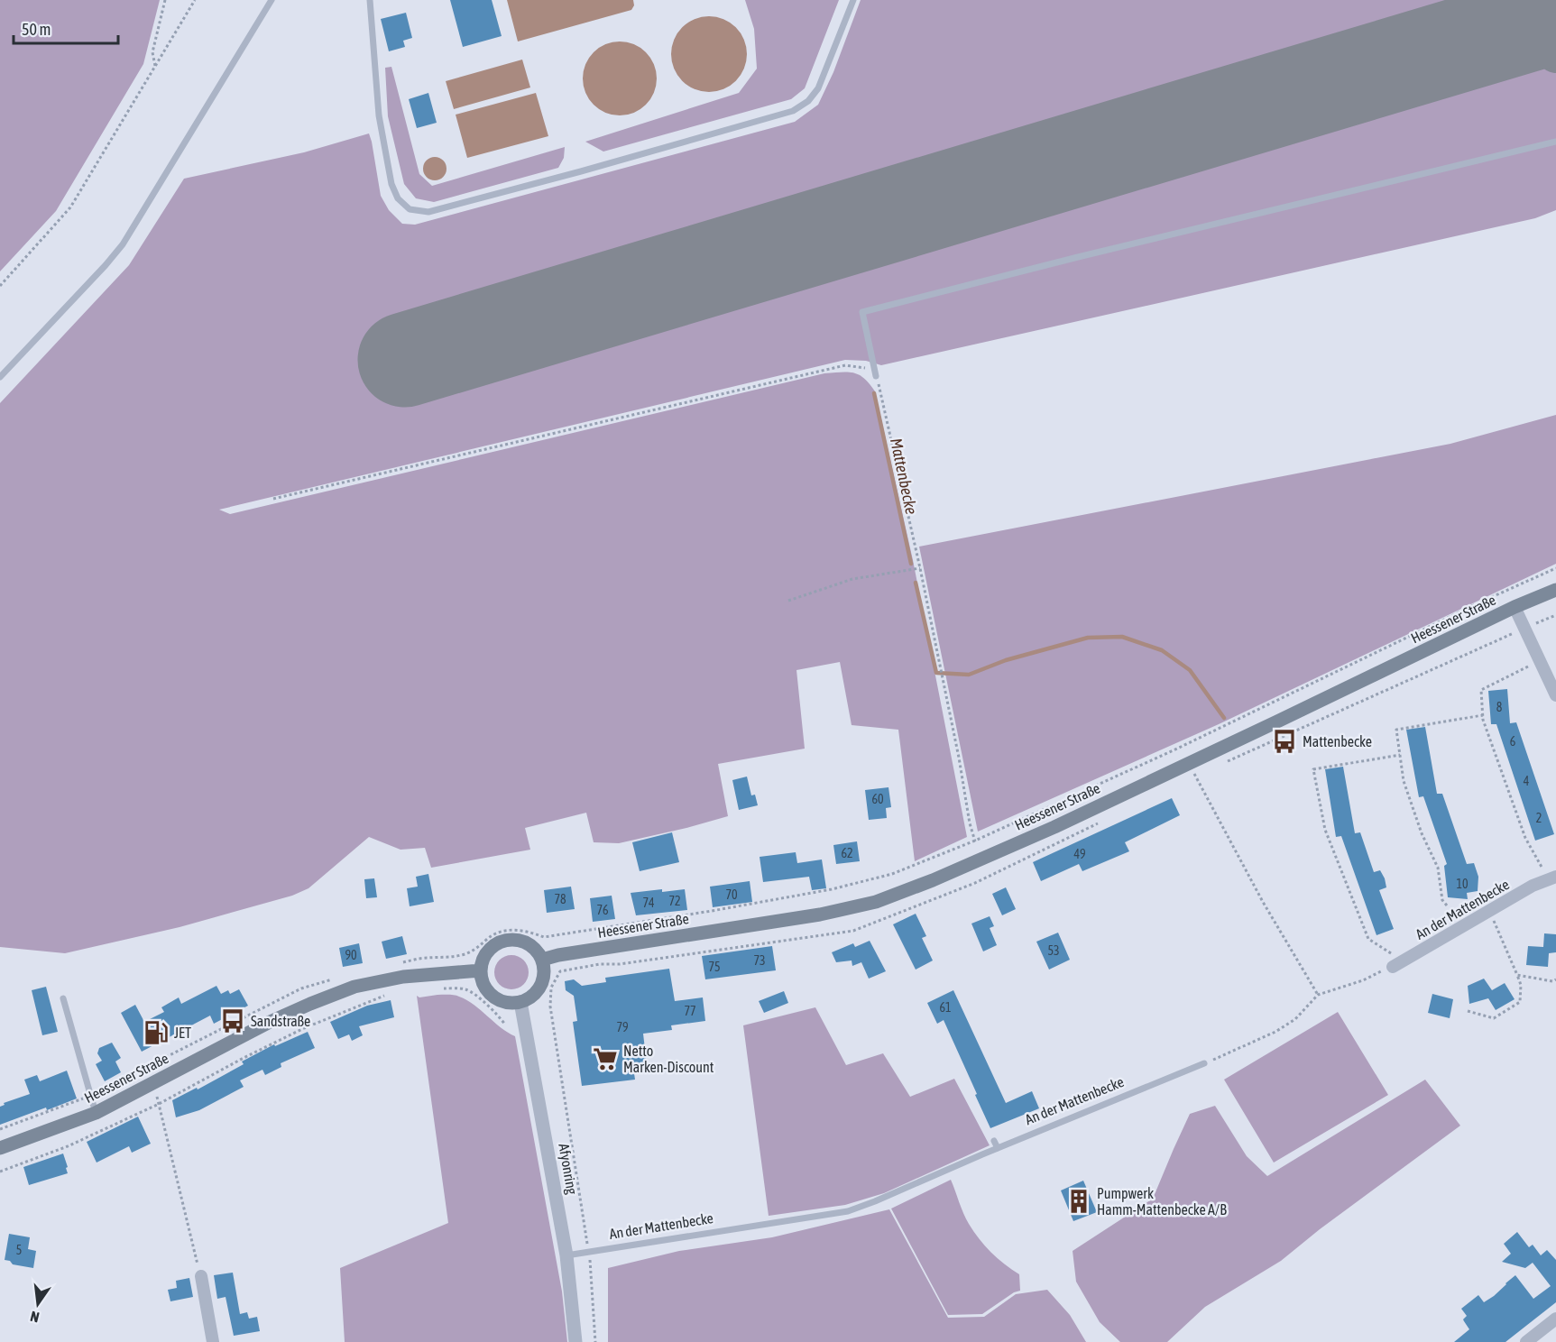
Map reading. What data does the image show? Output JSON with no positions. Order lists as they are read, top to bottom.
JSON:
{
  "streets": {
    "main road": ["Heessener Straße"],
    "street": ["An der Mattenbecke", "Afyonring"]
  },
  "crossings": [
    ["Heessener Straße", "Afyonring"],
    ["An der Mattenbecke", "Afyonring"]
  ],
  "water": ["Mattenbecke"],
  "places": {
    "bus stop": ["Mattenbecke", "Sandstraße"],
    "fuel station": ["JET"],
    "supermarket": ["Netto Marken-Discount"],
    "building": ["Pumpwerk Hamm-Mattenbecke A/B"]
  },
  "house_numbers": [
    "8",
    "6",
    "4",
    "60",
    "2",
    "62",
    "49",
    "10",
    "70",
    "78",
    "72",
    "74",
    "76",
    "53",
    "90",
    "73",
    "75",
    "61",
    "77",
    "79",
    "5"
  ],
  "scale_bar": "50 m",
  "north": "bottom"
}
